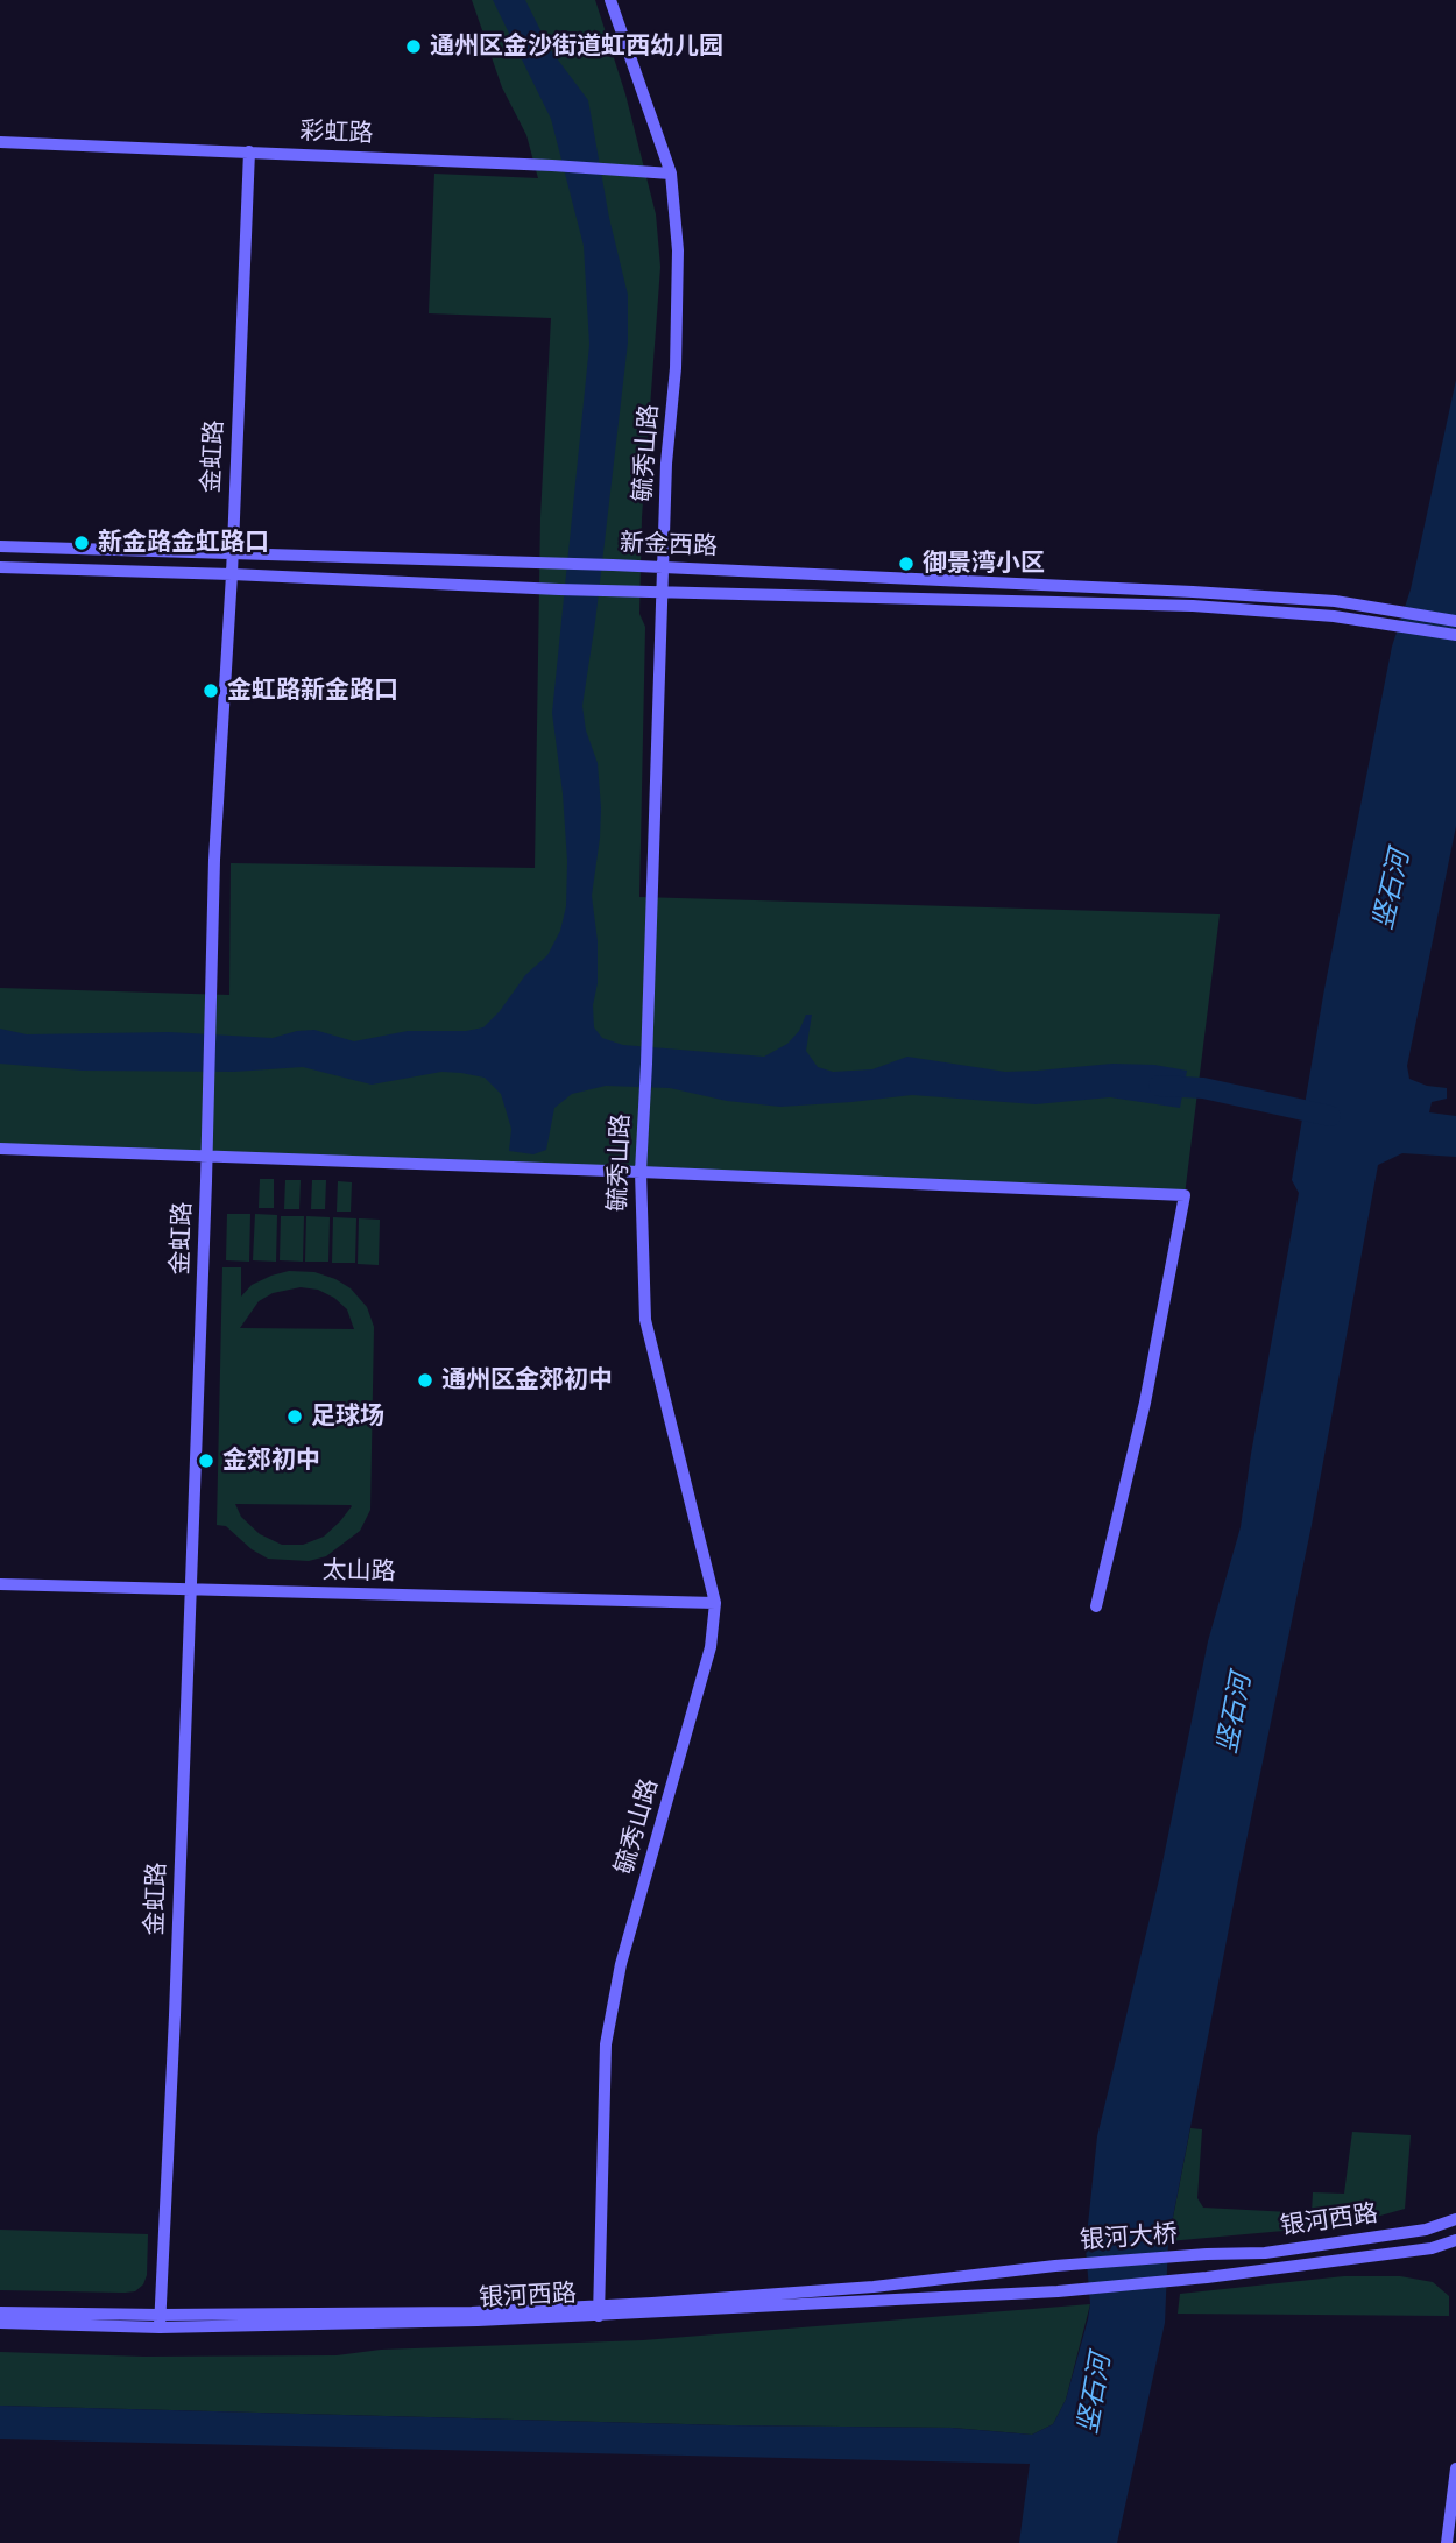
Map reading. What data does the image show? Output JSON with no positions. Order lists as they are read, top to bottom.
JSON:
{
  "streets": {
    "street": [
      "彩虹路",
      "毓秀山路",
      "金虹路",
      "新金西路",
      "太山路",
      "银河西路",
      "银河大桥"
    ]
  },
  "crossings": [
    ["彩虹路", "毓秀山路"],
    ["彩虹路", "金虹路"],
    ["毓秀山路", "新金西路"],
    ["毓秀山路", "太山路"],
    ["毓秀山路", "银河西路"],
    ["金虹路", "新金西路"],
    ["金虹路", "太山路"],
    ["金虹路", "银河西路"],
    ["银河西路", "银河大桥"]
  ],
  "water": ["竖石河"],
  "places": [
    "通州区金沙街道虹西幼儿园",
    "新金路金虹路口",
    "御景湾小区",
    "金虹路新金路口",
    "通州区金郊初中",
    "足球场",
    "金郊初中"
  ]
}
